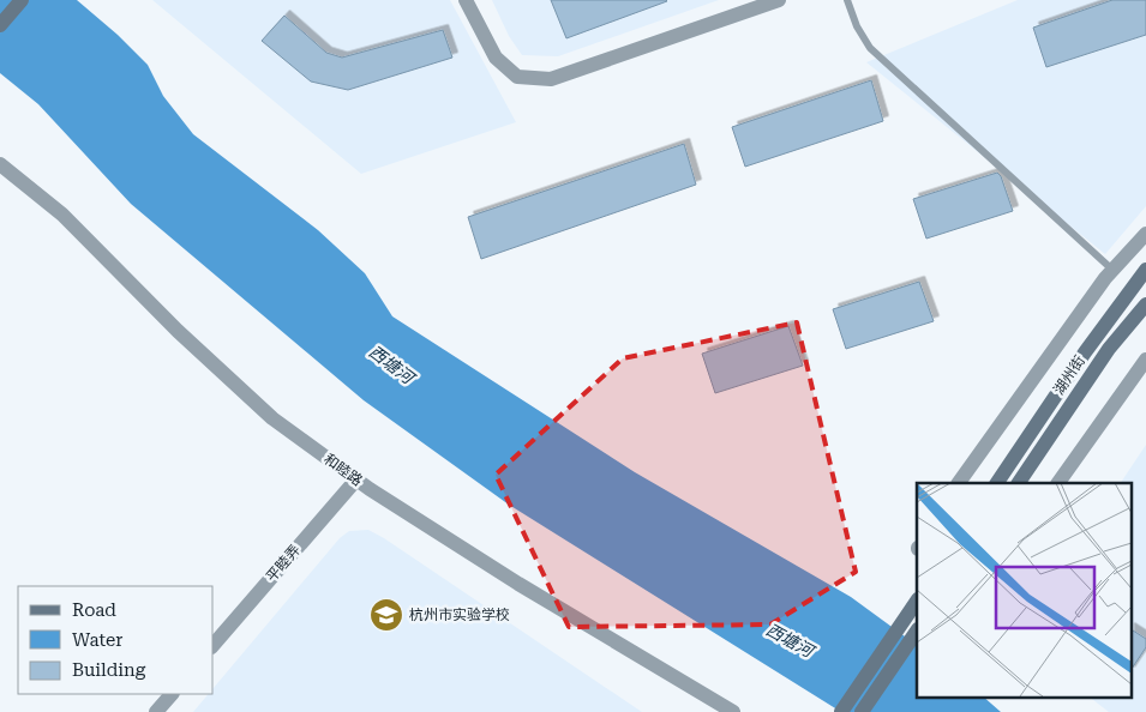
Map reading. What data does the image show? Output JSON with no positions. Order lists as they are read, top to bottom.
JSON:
{
  "streets": {
    "main road": ["湖州街"],
    "street": ["和睦路", "平睦弄"]
  },
  "crossings": [
    ["和睦路", "平睦弄"]
  ],
  "water": ["西塘河"],
  "places": {
    "school or university": ["杭州市实验学校"]
  },
  "legend": ["Road", "Water", "Building"]
}
